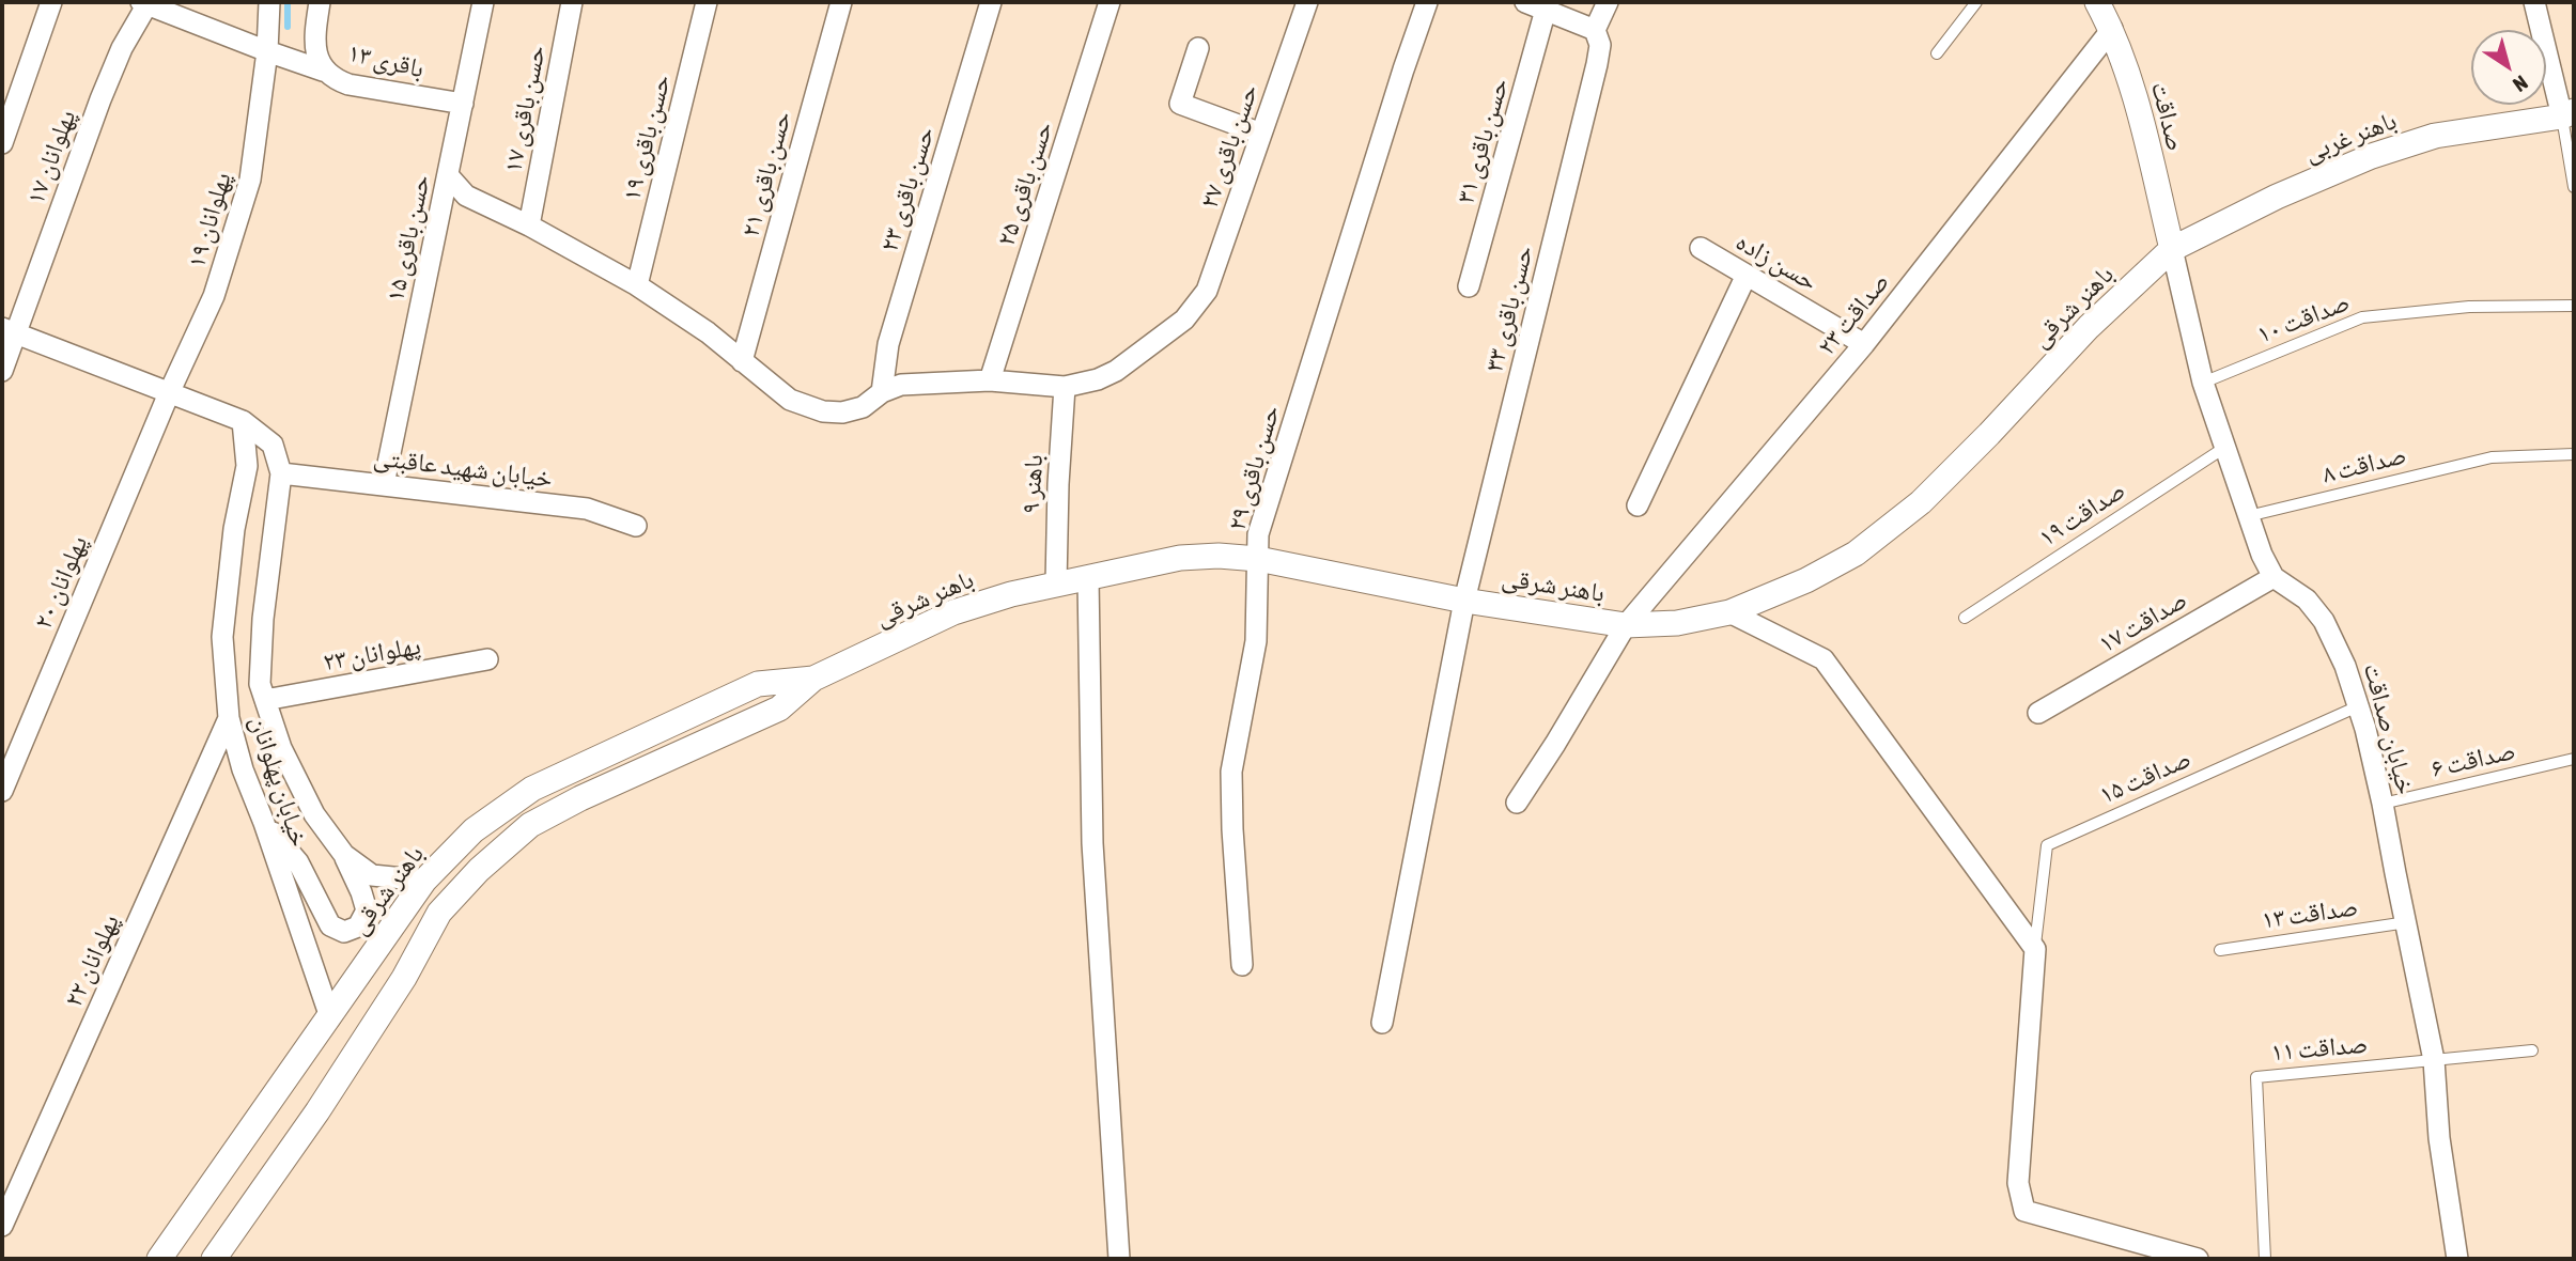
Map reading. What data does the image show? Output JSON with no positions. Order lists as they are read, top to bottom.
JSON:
{
  "streets": {
    "street": [
      "باقری ۱۳",
      "حسن باقری ۱۷",
      "صداقت",
      "باهنر غربی",
      "حسن باقری ۱۹",
      "حسن باقری ۳۱",
      "حسن باقری ۲۷",
      "پهلوانان ۱۷",
      "حسن باقری ۲۱",
      "حسن باقری ۲۵",
      "حسن باقری ۲۳",
      "پهلوانان ۱۹",
      "حسن باقری ۱۵",
      "حسن زاده",
      "باهنر شرقی",
      "حسن باقری ۳۳",
      "صداقت ۲۳",
      "خیابان شهید عاقبتی",
      "حسن باقری ۲۹",
      "باهنر ۹",
      "پهلوانان ۲۰",
      "صداقت ۱۷",
      "پهلوانان ۲۳",
      "خیابان صداقت",
      "خیابان پهلوانان",
      "پهلوانان ۲۲"
    ],
    "lane": [
      "صداقت ۱۰",
      "صداقت ۸",
      "صداقت ۱۹",
      "صداقت ۶",
      "صداقت ۱۵",
      "صداقت ۱۳",
      "صداقت ۱۱"
    ]
  },
  "crossings": [
    ["باقری ۱۳", "حسن باقری ۱۵"],
    ["صداقت", "باهنر غربی"],
    ["صداقت", "باهنر شرقی"],
    ["صداقت", "صداقت ۲۳"],
    ["باهنر غربی", "باهنر شرقی"],
    ["حسن باقری ۲۷", "باهنر ۹"],
    ["پهلوانان ۱۹", "پهلوانان ۲۰"],
    ["حسن باقری ۱۵", "خیابان شهید عاقبتی"],
    ["حسن زاده", "صداقت ۲۳"],
    ["باهنر شرقی", "حسن باقری ۳۳"],
    ["باهنر شرقی", "صداقت ۲۳"],
    ["باهنر شرقی", "حسن باقری ۲۹"],
    ["باهنر شرقی", "باهنر ۹"],
    ["باهنر شرقی", "خیابان پهلوانان"],
    ["خیابان شهید عاقبتی", "خیابان پهلوانان"],
    ["صداقت ۱۷", "خیابان صداقت"],
    ["پهلوانان ۲۳", "خیابان پهلوانان"],
    ["خیابان صداقت", "صداقت ۶"],
    ["خیابان صداقت", "صداقت ۱۵"],
    ["خیابان صداقت", "صداقت ۱۳"],
    ["خیابان صداقت", "صداقت ۱۱"],
    ["خیابان پهلوانان", "پهلوانان ۲۲"]
  ],
  "north": "bottom right"
}
